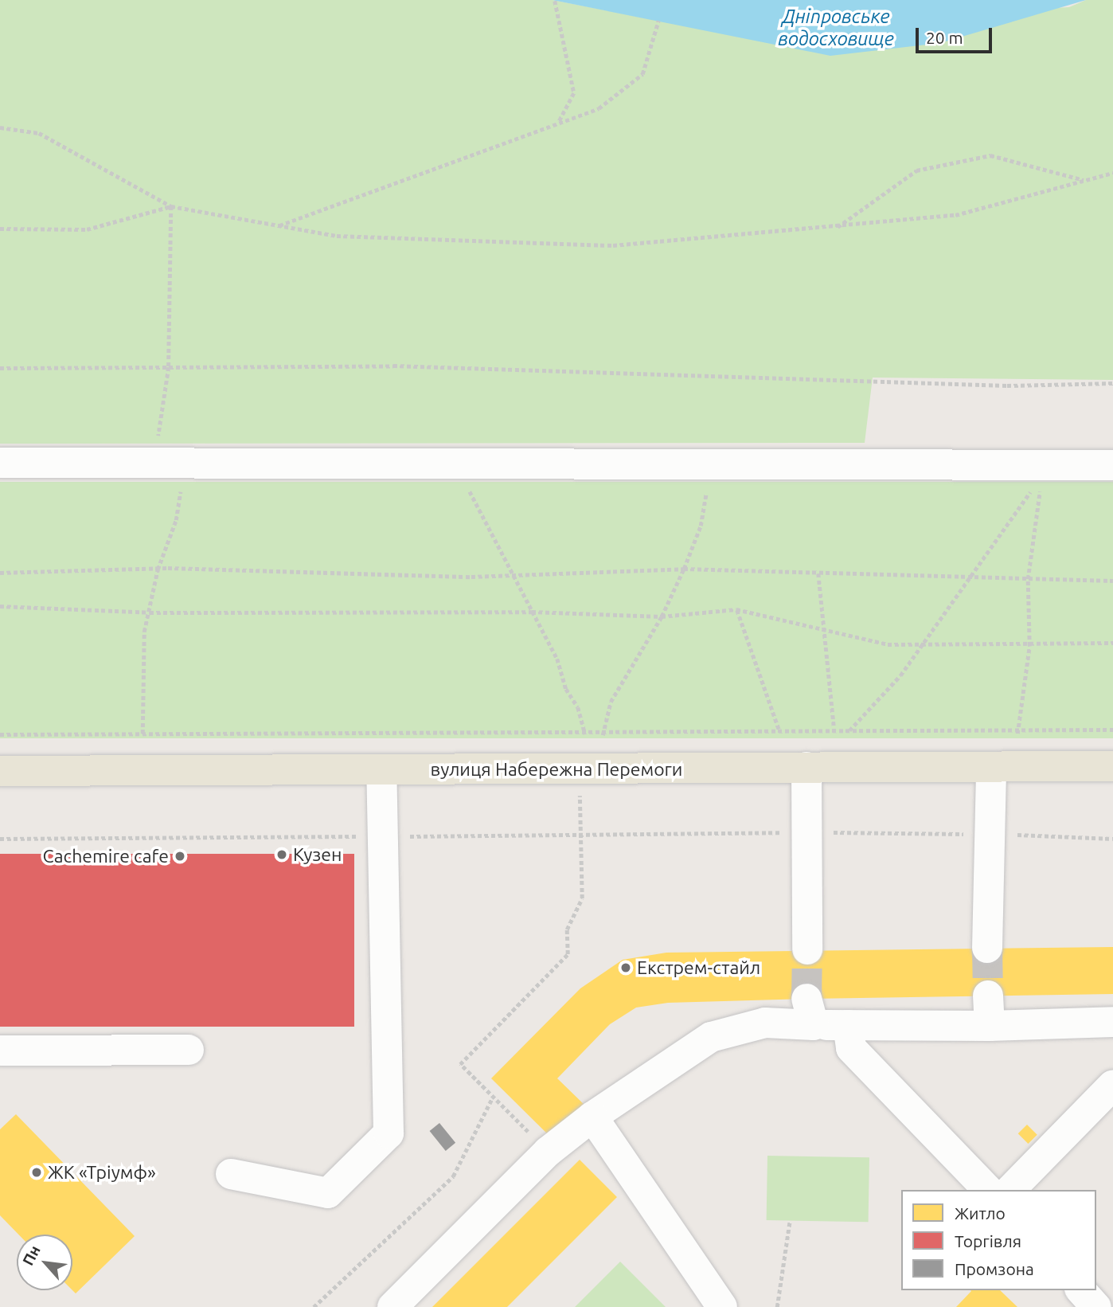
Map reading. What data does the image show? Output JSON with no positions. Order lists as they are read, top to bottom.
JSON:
{
  "streets": {
    "main road": ["вулиця Набережна Перемоги"]
  },
  "water": ["Дніпровське водосховище"],
  "places": [
    "Кузен",
    "Cachemire cafe",
    "Екстрем-стайл",
    "ЖК «Тріумф»"
  ],
  "legend": ["Житло", "Торгівля", "Промзона"],
  "scale_bar": "20 m",
  "north": "top left"
}
